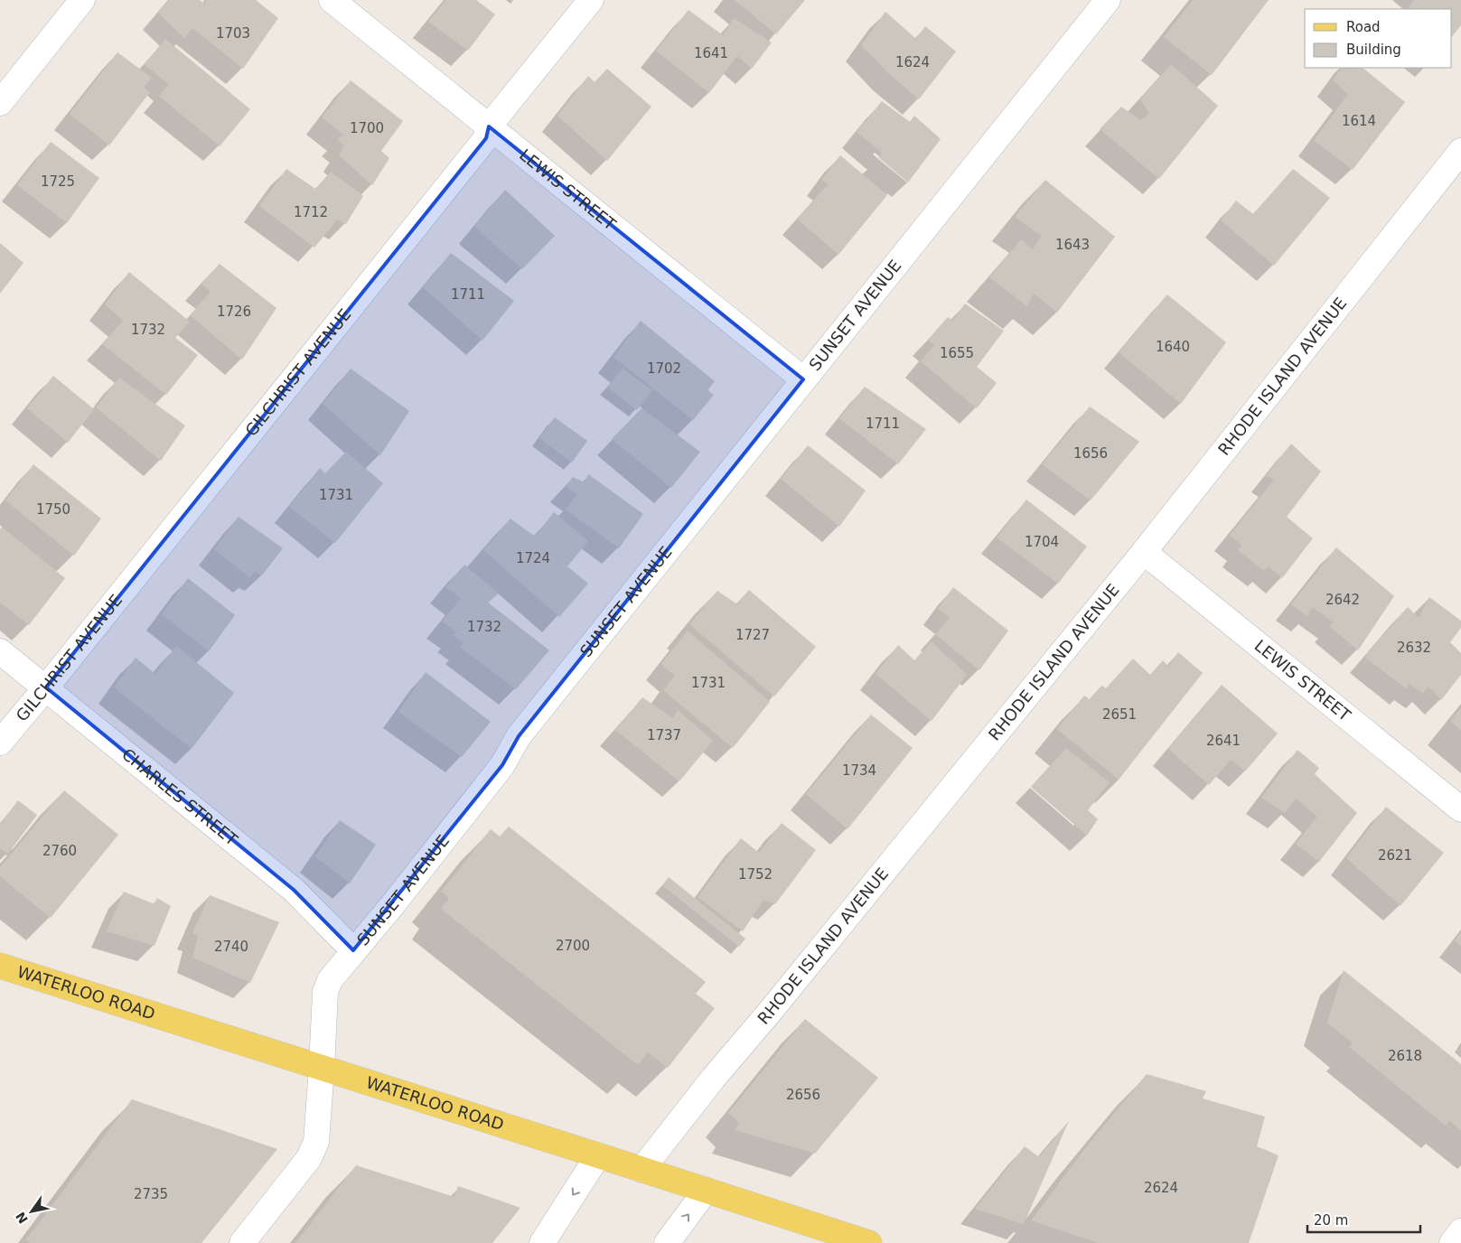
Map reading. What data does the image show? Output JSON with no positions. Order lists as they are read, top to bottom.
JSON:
{
  "streets": {
    "main road": ["WATERLOO ROAD"],
    "street": [
      "LEWIS STREET",
      "SUNSET AVENUE",
      "GILCHRIST AVENUE",
      "RHODE ISLAND AVENUE",
      "CHARLES STREET"
    ]
  },
  "crossings": [
    ["LEWIS STREET", "SUNSET AVENUE"],
    ["LEWIS STREET", "GILCHRIST AVENUE"],
    ["LEWIS STREET", "RHODE ISLAND AVENUE"],
    ["SUNSET AVENUE", "CHARLES STREET"],
    ["SUNSET AVENUE", "WATERLOO ROAD"],
    ["GILCHRIST AVENUE", "CHARLES STREET"],
    ["RHODE ISLAND AVENUE", "WATERLOO ROAD"]
  ],
  "house_numbers": [
    "1703",
    "1641",
    "1624",
    "1614",
    "1700",
    "1725",
    "1712",
    "1643",
    "1711",
    "1726",
    "1732",
    "1640",
    "1655",
    "1702",
    "1711",
    "1656",
    "1731",
    "1750",
    "1704",
    "1724",
    "2642",
    "1732",
    "1727",
    "2632",
    "1731",
    "2651",
    "1737",
    "2641",
    "1734",
    "2760",
    "2621",
    "1752",
    "2700",
    "2740",
    "2618",
    "2656",
    "2624",
    "2735"
  ],
  "legend": ["Road", "Building"],
  "scale_bar": "20 m",
  "north": "bottom left"
}
